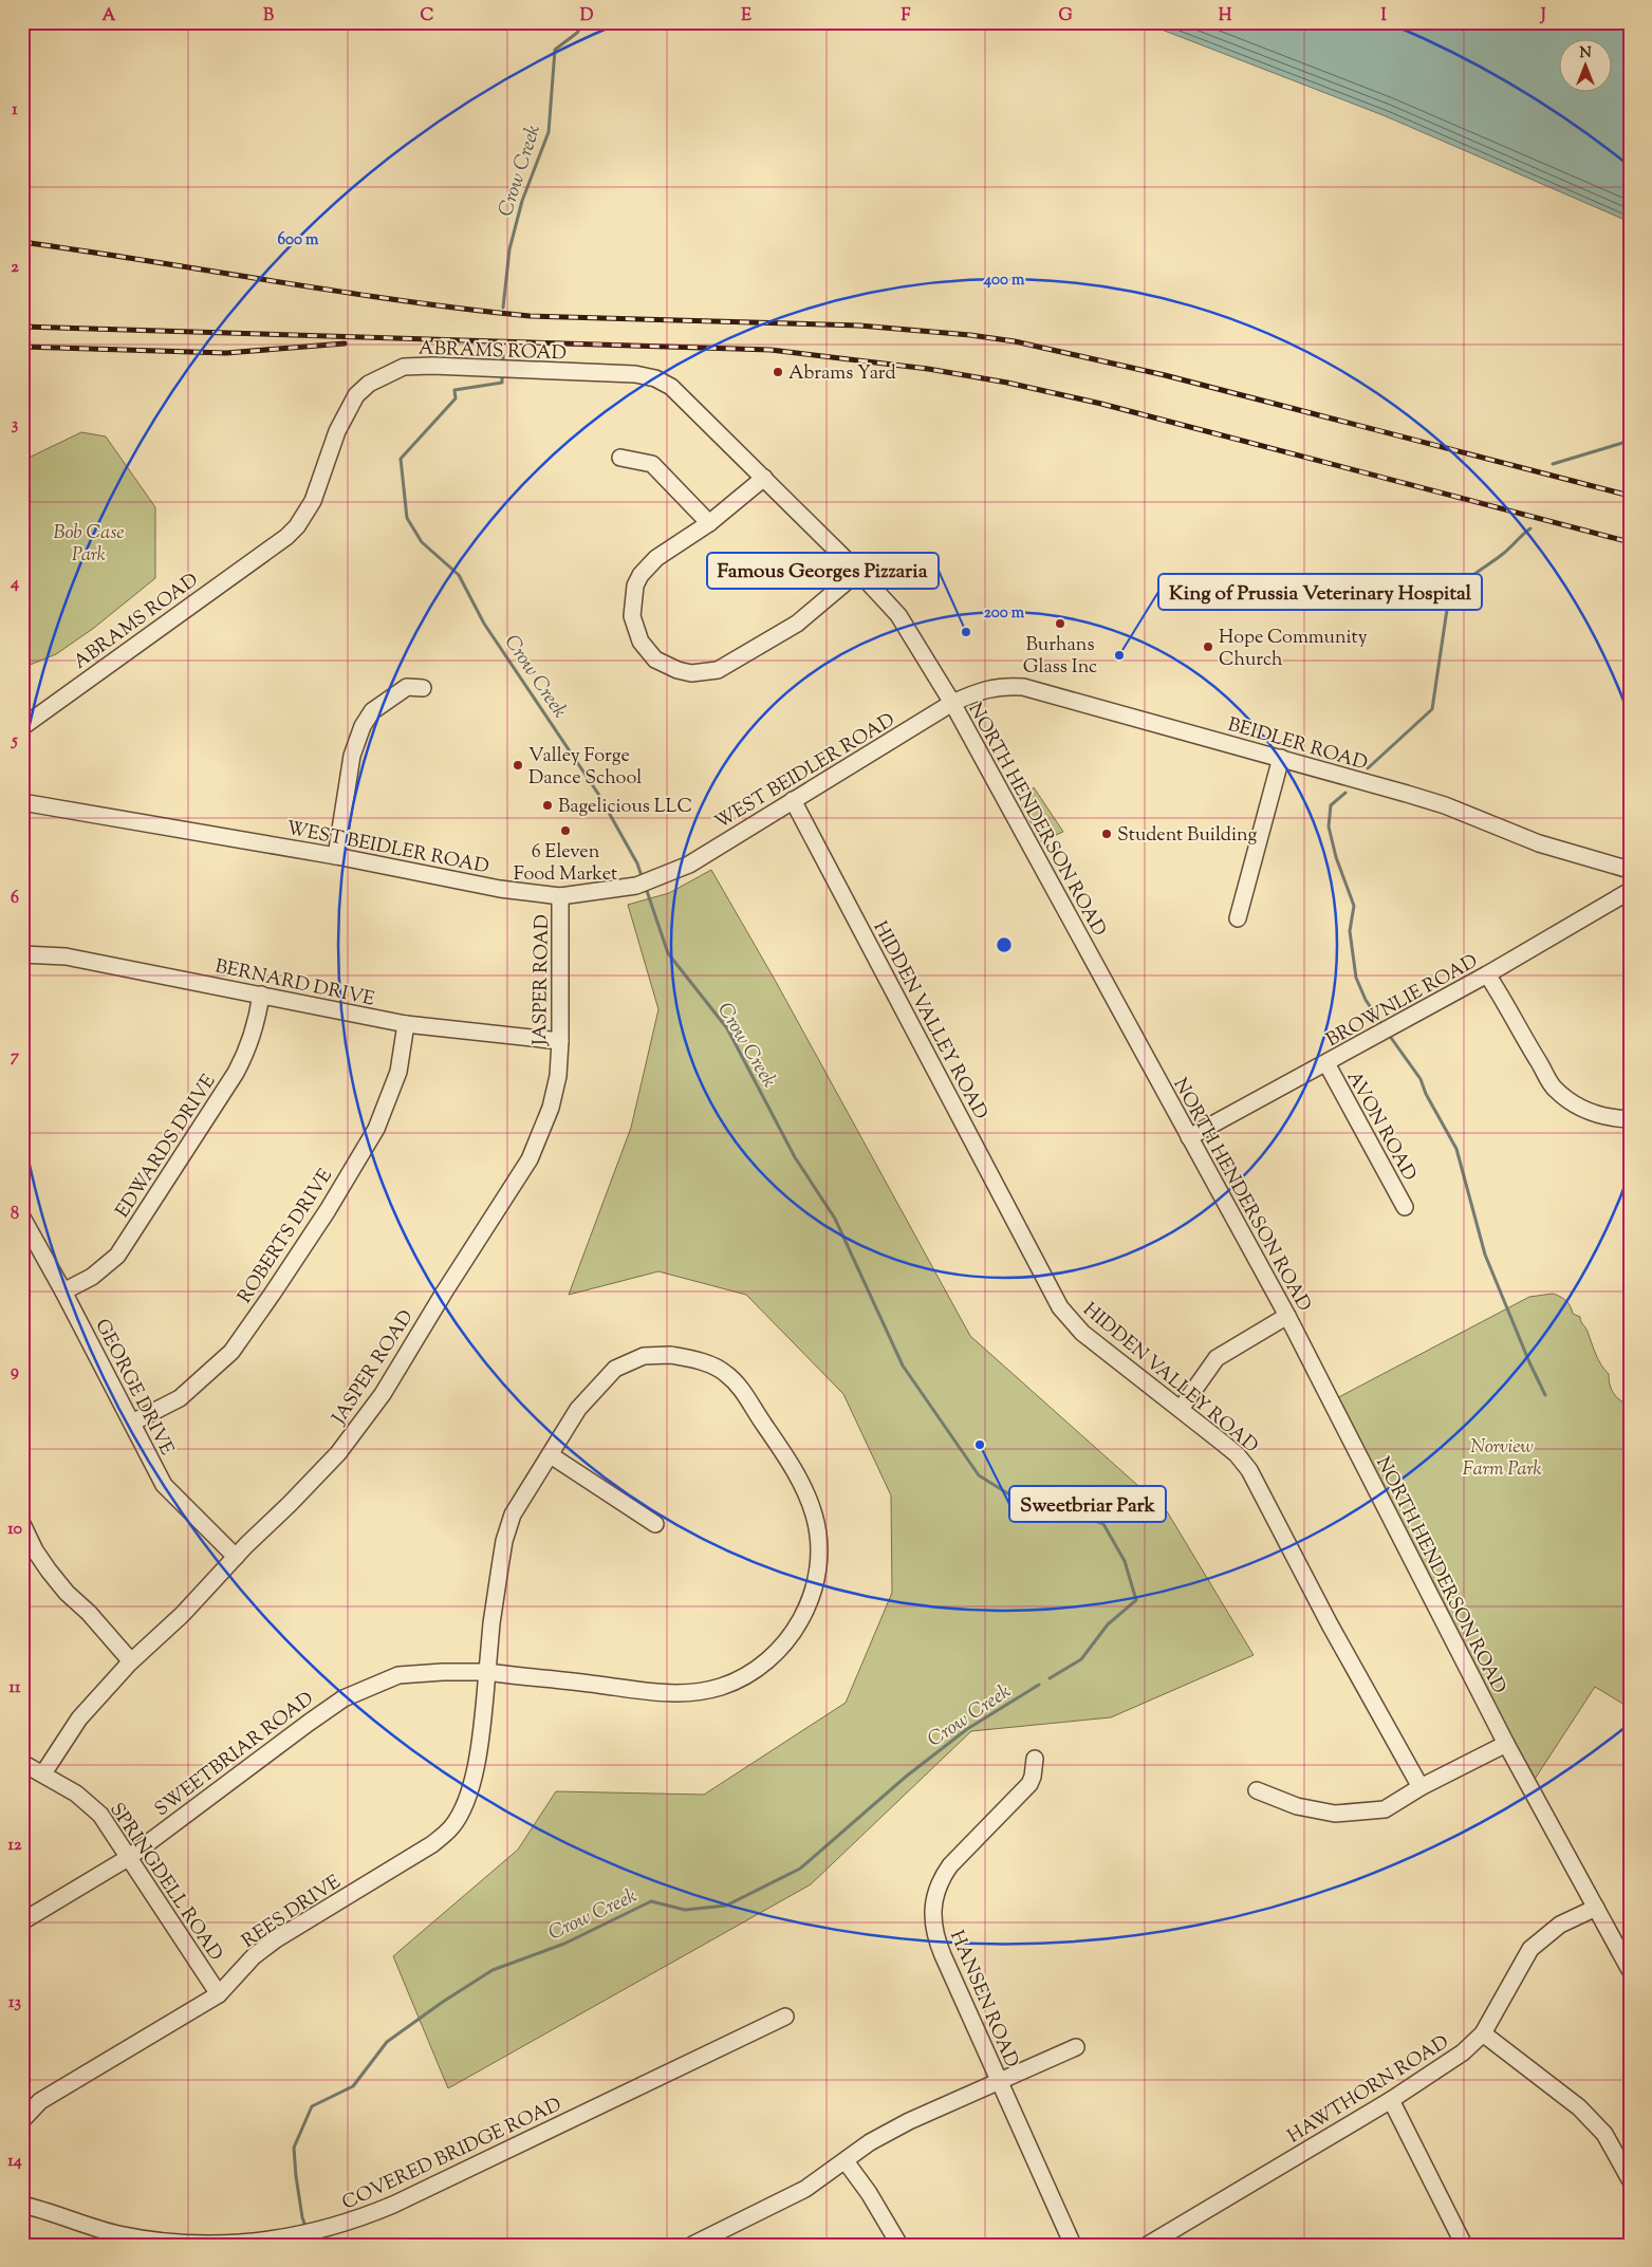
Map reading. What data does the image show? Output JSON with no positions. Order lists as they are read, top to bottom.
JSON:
{
  "streets": {
    "street": [
      "ABRAMS ROAD",
      "BEIDLER ROAD",
      "WEST BEIDLER ROAD",
      "NORTH HENDERSON ROAD",
      "JASPER ROAD",
      "BERNARD DRIVE",
      "BROWNLIE ROAD",
      "HIDDEN VALLEY ROAD",
      "AVON ROAD",
      "EDWARDS DRIVE",
      "ROBERTS DRIVE",
      "GEORGE DRIVE",
      "SWEETBRIAR ROAD",
      "SPRINGDELL ROAD",
      "REES DRIVE",
      "HANSEN ROAD",
      "HAWTHORN ROAD",
      "COVERED BRIDGE ROAD"
    ]
  },
  "crossings": [
    ["ABRAMS ROAD", "NORTH HENDERSON ROAD"],
    ["BEIDLER ROAD", "WEST BEIDLER ROAD"],
    ["BEIDLER ROAD", "NORTH HENDERSON ROAD"],
    ["WEST BEIDLER ROAD", "NORTH HENDERSON ROAD"],
    ["WEST BEIDLER ROAD", "JASPER ROAD"],
    ["WEST BEIDLER ROAD", "HIDDEN VALLEY ROAD"],
    ["NORTH HENDERSON ROAD", "BROWNLIE ROAD"],
    ["NORTH HENDERSON ROAD", "HAWTHORN ROAD"],
    ["JASPER ROAD", "BERNARD DRIVE"],
    ["JASPER ROAD", "GEORGE DRIVE"],
    ["JASPER ROAD", "SPRINGDELL ROAD"],
    ["BERNARD DRIVE", "EDWARDS DRIVE"],
    ["BERNARD DRIVE", "ROBERTS DRIVE"],
    ["BROWNLIE ROAD", "AVON ROAD"],
    ["EDWARDS DRIVE", "GEORGE DRIVE"],
    ["ROBERTS DRIVE", "GEORGE DRIVE"],
    ["SWEETBRIAR ROAD", "SPRINGDELL ROAD"],
    ["SWEETBRIAR ROAD", "REES DRIVE"],
    ["SPRINGDELL ROAD", "REES DRIVE"]
  ],
  "water": ["Crow Creek"],
  "parks": ["Bob Case Park", "Norview Farm Park"],
  "places": [
    "Abrams Yard",
    "Burhans Glass Inc",
    "Famous Georges Pizzaria",
    "Hope Community Church",
    "King of Prussia Veterinary Hospital",
    "Valley Forge Dance School",
    "Bagelicious LLC",
    "6 Eleven Food Market",
    "Student Building",
    "Sweetbriar Park"
  ],
  "north": "top",
  "grid": {
    "columns": [
      "A",
      "B",
      "C",
      "D",
      "E",
      "F",
      "G",
      "H",
      "I",
      "J"
    ],
    "rows": [
      "1",
      "2",
      "3",
      "4",
      "5",
      "6",
      "7",
      "8",
      "9",
      "10",
      "11",
      "12",
      "13",
      "14"
    ]
  },
  "rings": ["600 m", "400 m", "200 m"]
}
